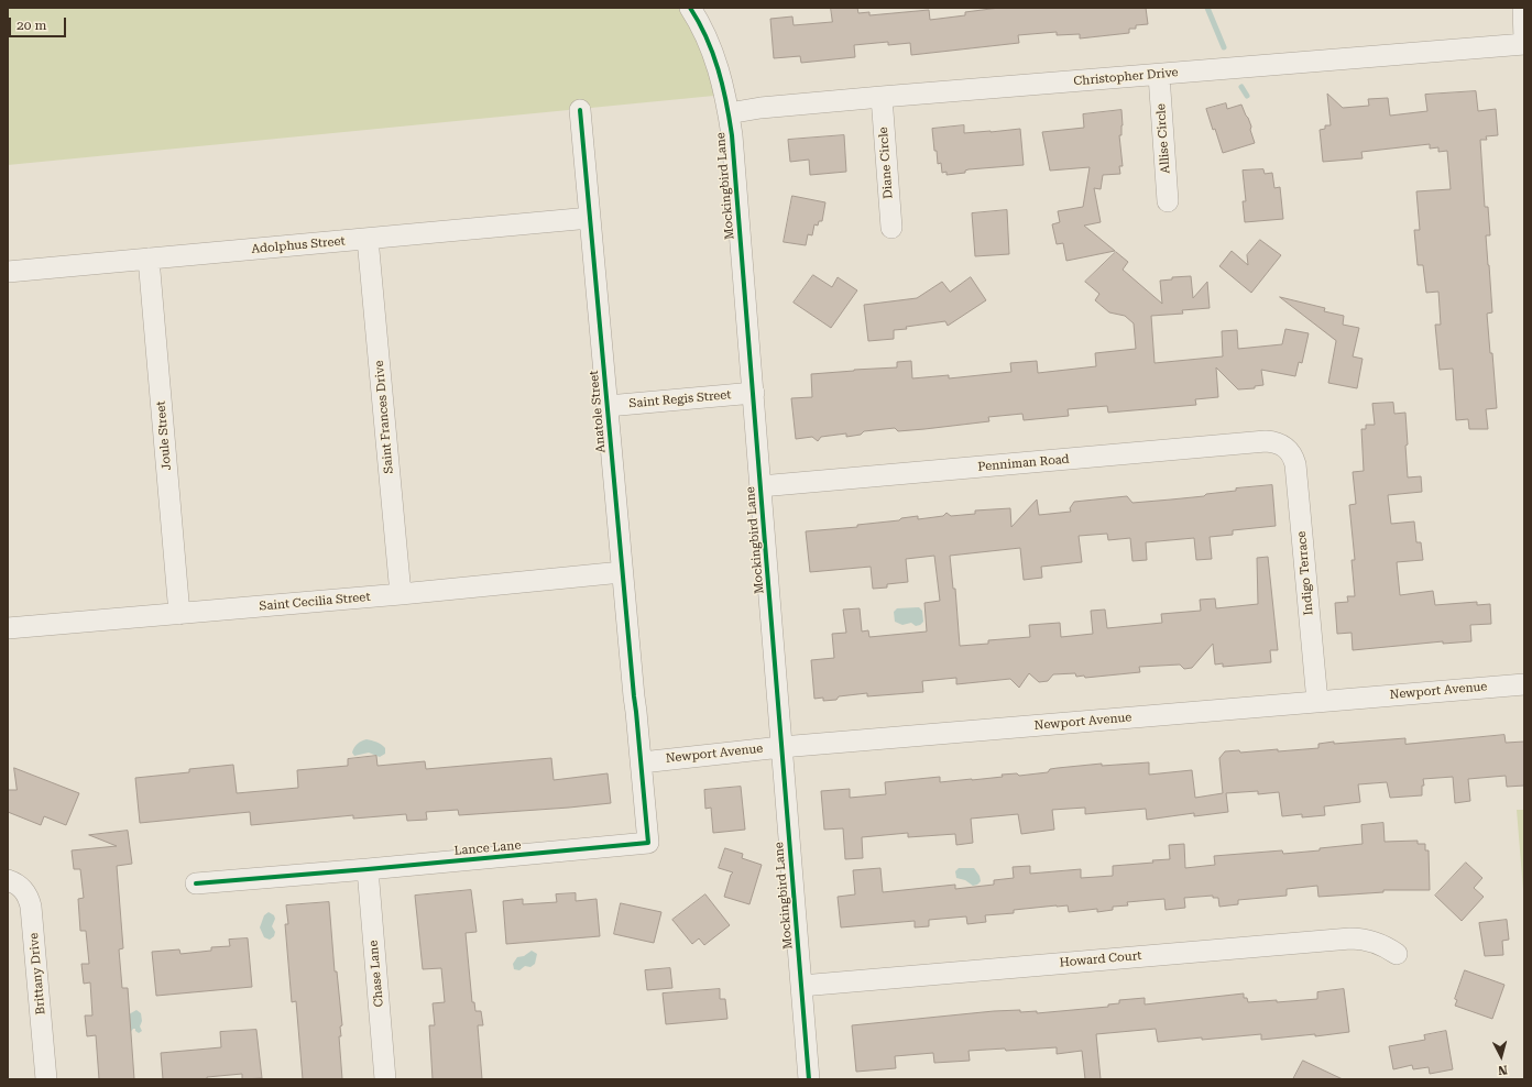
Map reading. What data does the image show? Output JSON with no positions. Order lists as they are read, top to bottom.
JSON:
{
  "streets": {
    "street": [
      "Christopher Drive",
      "Allise Circle",
      "Diane Circle",
      "Mockingbird Lane",
      "Adolphus Street",
      "Saint Regis Street",
      "Anatole Street",
      "Saint Frances Drive",
      "Joule Street",
      "Penniman Road",
      "Indigo Terrace",
      "Saint Cecilia Street",
      "Newport Avenue",
      "Lance Lane",
      "Howard Court",
      "Brittany Drive",
      "Chase Lane"
    ]
  },
  "crossings": [
    ["Christopher Drive", "Allise Circle"],
    ["Christopher Drive", "Diane Circle"],
    ["Christopher Drive", "Mockingbird Lane"],
    ["Mockingbird Lane", "Saint Regis Street"],
    ["Mockingbird Lane", "Penniman Road"],
    ["Mockingbird Lane", "Newport Avenue"],
    ["Mockingbird Lane", "Howard Court"],
    ["Adolphus Street", "Anatole Street"],
    ["Adolphus Street", "Saint Frances Drive"],
    ["Adolphus Street", "Joule Street"],
    ["Saint Regis Street", "Anatole Street"],
    ["Anatole Street", "Saint Cecilia Street"],
    ["Anatole Street", "Lance Lane"],
    ["Saint Frances Drive", "Saint Cecilia Street"],
    ["Joule Street", "Saint Cecilia Street"],
    ["Penniman Road", "Indigo Terrace"],
    ["Indigo Terrace", "Newport Avenue"],
    ["Newport Avenue", "Lance Lane"],
    ["Lance Lane", "Chase Lane"]
  ],
  "scale_bar": "20 m",
  "north": "bottom"
}
